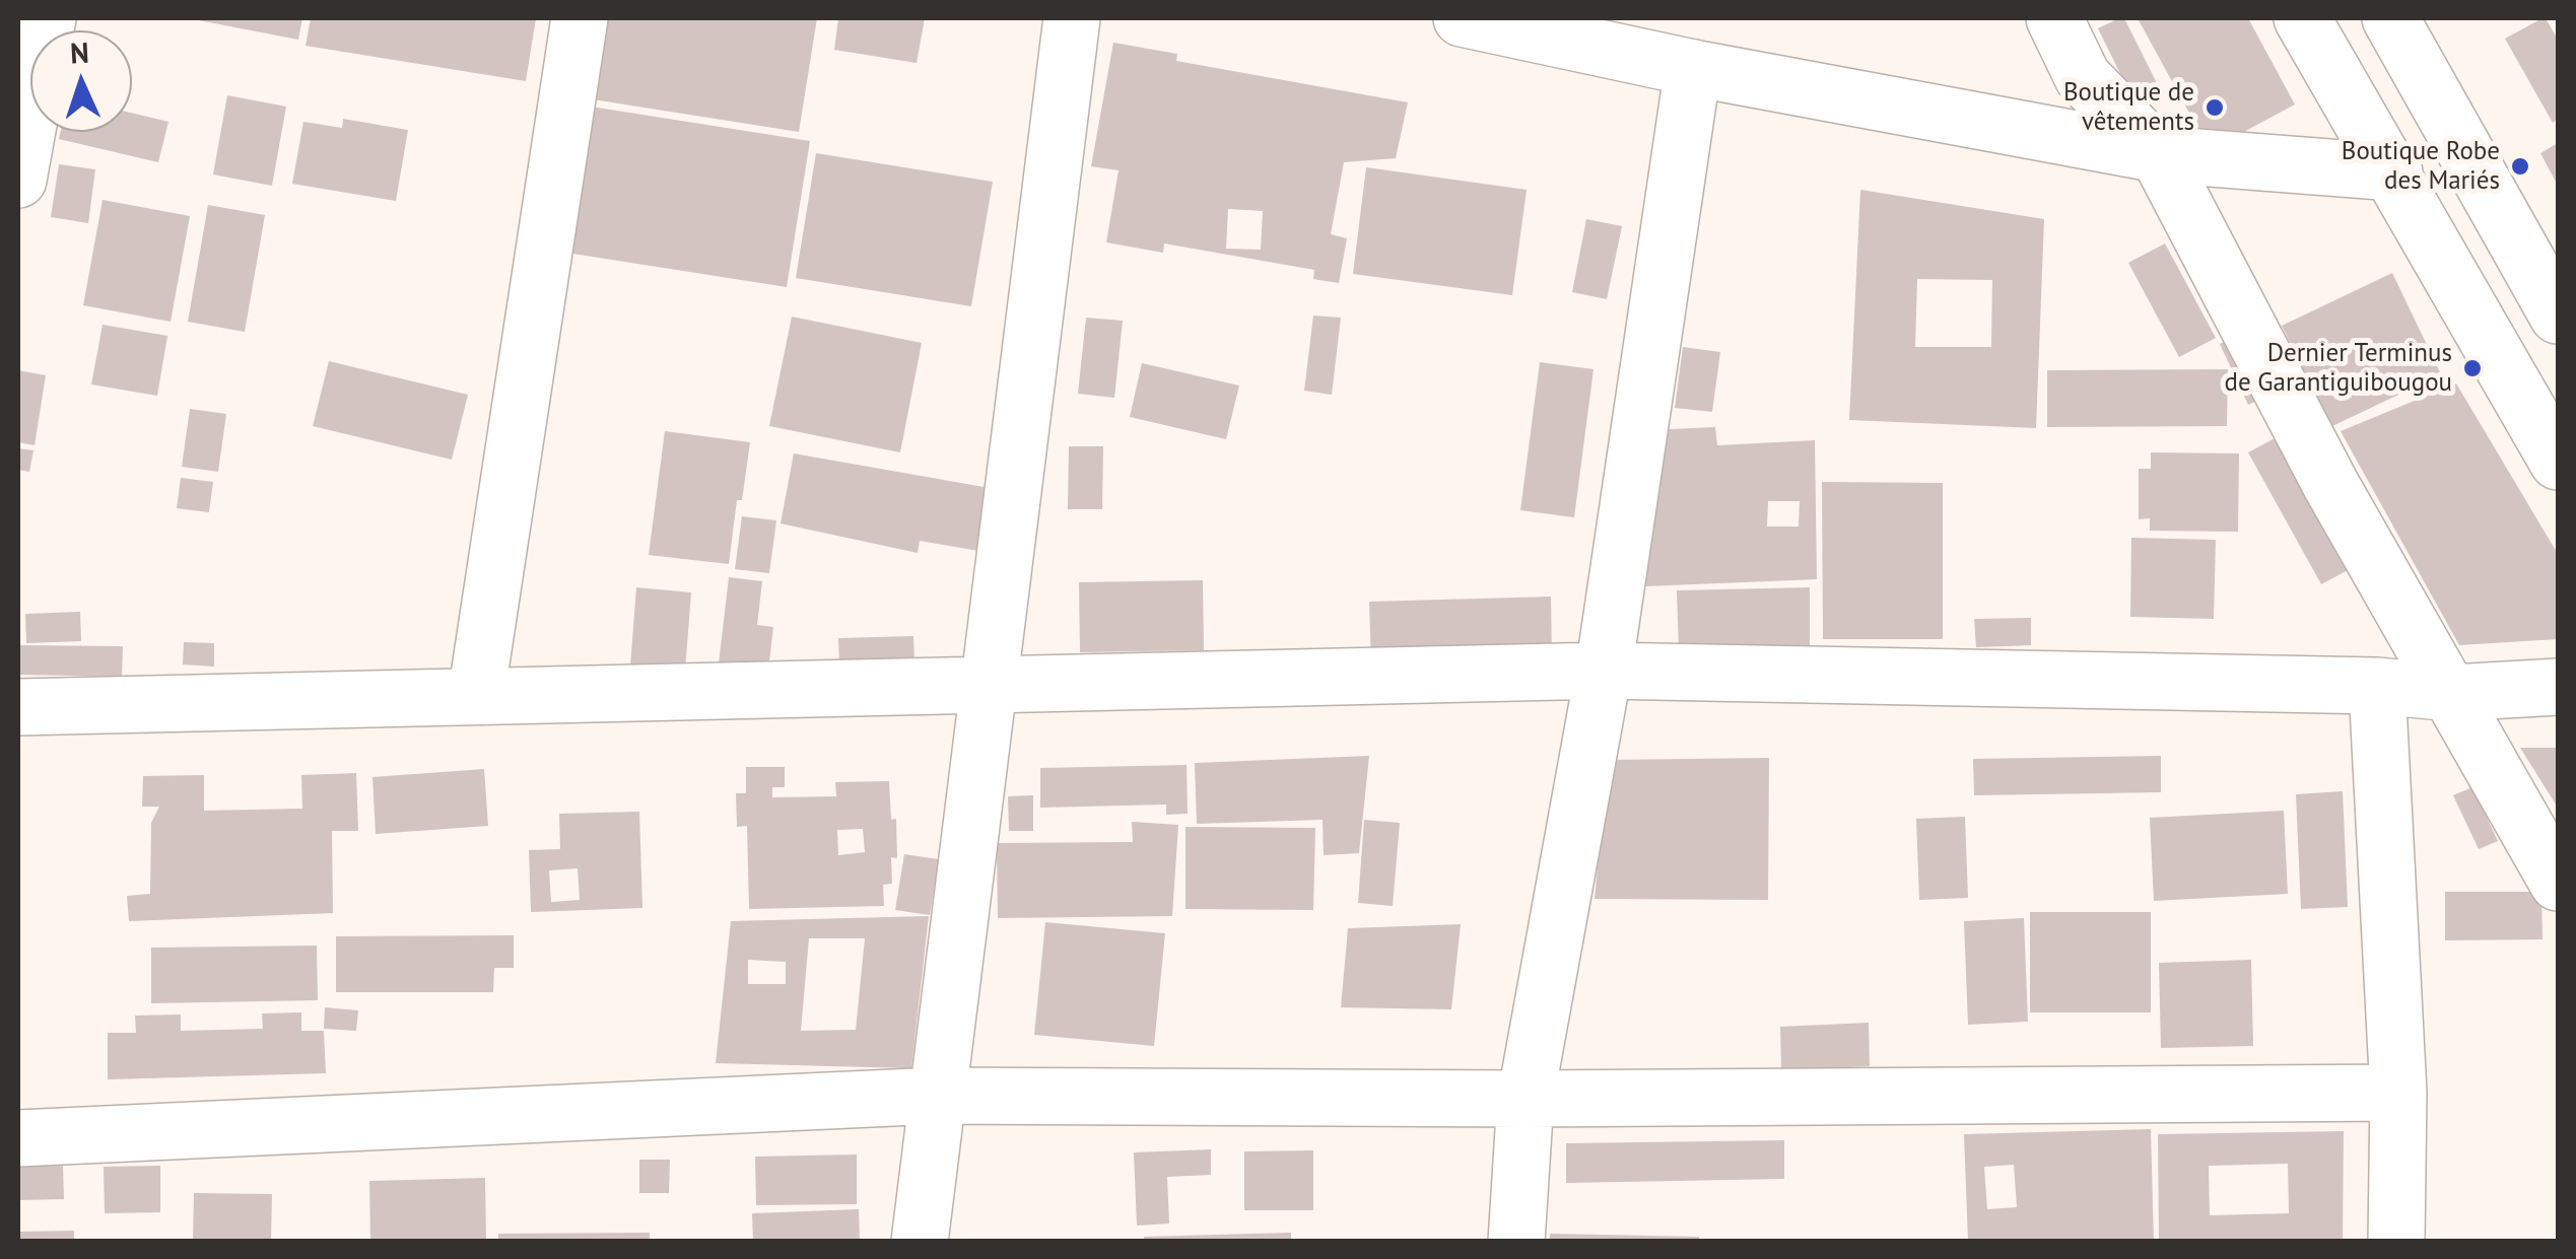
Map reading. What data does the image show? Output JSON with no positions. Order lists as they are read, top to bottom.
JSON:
{
  "places": ["Boutique de vêtements", "Boutique Robe des Mariés", "Dernier Terminus de Garantiguibougou"],
  "north": "top"
}
